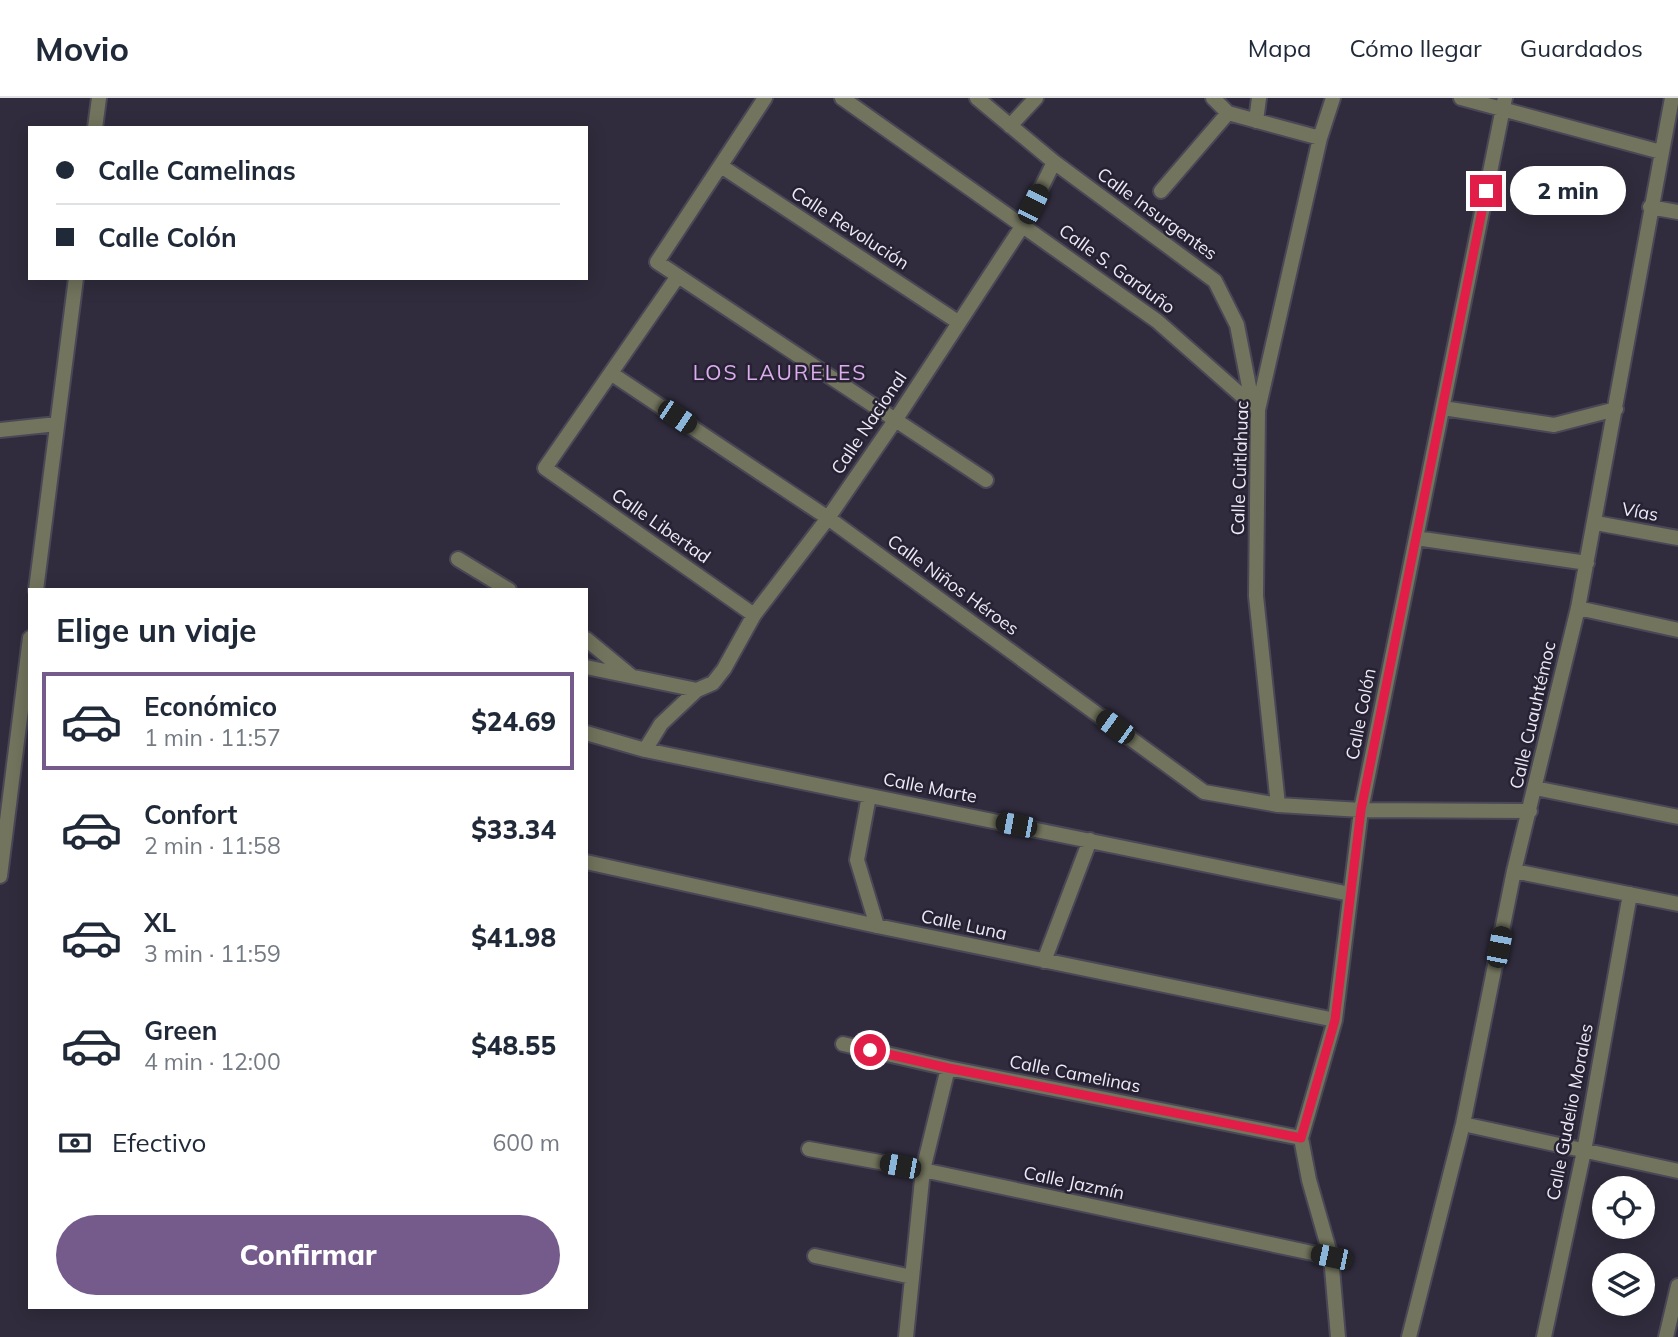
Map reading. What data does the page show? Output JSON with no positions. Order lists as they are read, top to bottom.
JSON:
{
  "streets": {
    "street": [
      "Calle Insurgentes",
      "Calle Revolución",
      "Calle S. Garduño",
      "Calle Nacional",
      "Calle Cuitlahuac",
      "Vías",
      "Calle Libertad",
      "Calle Niños Héroes",
      "Calle Colón",
      "Calle Cuauhtémoc",
      "Calle Marte",
      "Calle Luna",
      "Calle Camelinas",
      "Calle Gudelio Morales",
      "Calle Jazmín"
    ]
  },
  "crossings": [
    ["Calle Insurgentes", "Calle S. Garduño"],
    ["Calle Insurgentes", "Calle Nacional"],
    ["Calle Insurgentes", "Calle Cuitlahuac"],
    ["Calle Revolución", "Calle Nacional"],
    ["Calle S. Garduño", "Calle Nacional"],
    ["Calle S. Garduño", "Calle Cuitlahuac"],
    ["Calle Nacional", "Calle Libertad"],
    ["Calle Nacional", "Calle Niños Héroes"],
    ["Calle Nacional", "Calle Marte"],
    ["Calle Cuitlahuac", "Calle Niños Héroes"],
    ["Vías", "Calle Cuauhtémoc"],
    ["Calle Libertad", "Calle Niños Héroes"],
    ["Calle Niños Héroes", "Calle Colón"],
    ["Calle Niños Héroes", "Calle Cuauhtémoc"],
    ["Calle Colón", "Calle Marte"],
    ["Calle Colón", "Calle Luna"],
    ["Calle Colón", "Calle Camelinas"],
    ["Calle Colón", "Calle Jazmín"]
  ],
  "districts": ["LOS LAURELES"],
  "page": {
    "header": "Movio",
    "nav": ["Mapa", "Cómo llegar", "Guardados"],
    "banner": ["Calle Camelinas", "Calle Colón"],
    "bubble": "2 min",
    "heading": "Elige un viaje",
    "list": [
      {
        "name": "Económico",
        "note": "1 min · 11:57",
        "value": "$24.69"
      },
      {
        "name": "Confort",
        "note": "2 min · 11:58",
        "value": "$33.34"
      },
      {
        "name": "XL",
        "note": "3 min · 11:59",
        "value": "$41.98"
      },
      {
        "name": "Green",
        "note": "4 min · 12:00",
        "value": "$48.55"
      }
    ],
    "pay": ["Efectivo", "600 m"],
    "buttons": "Confirmar"
  }
}
